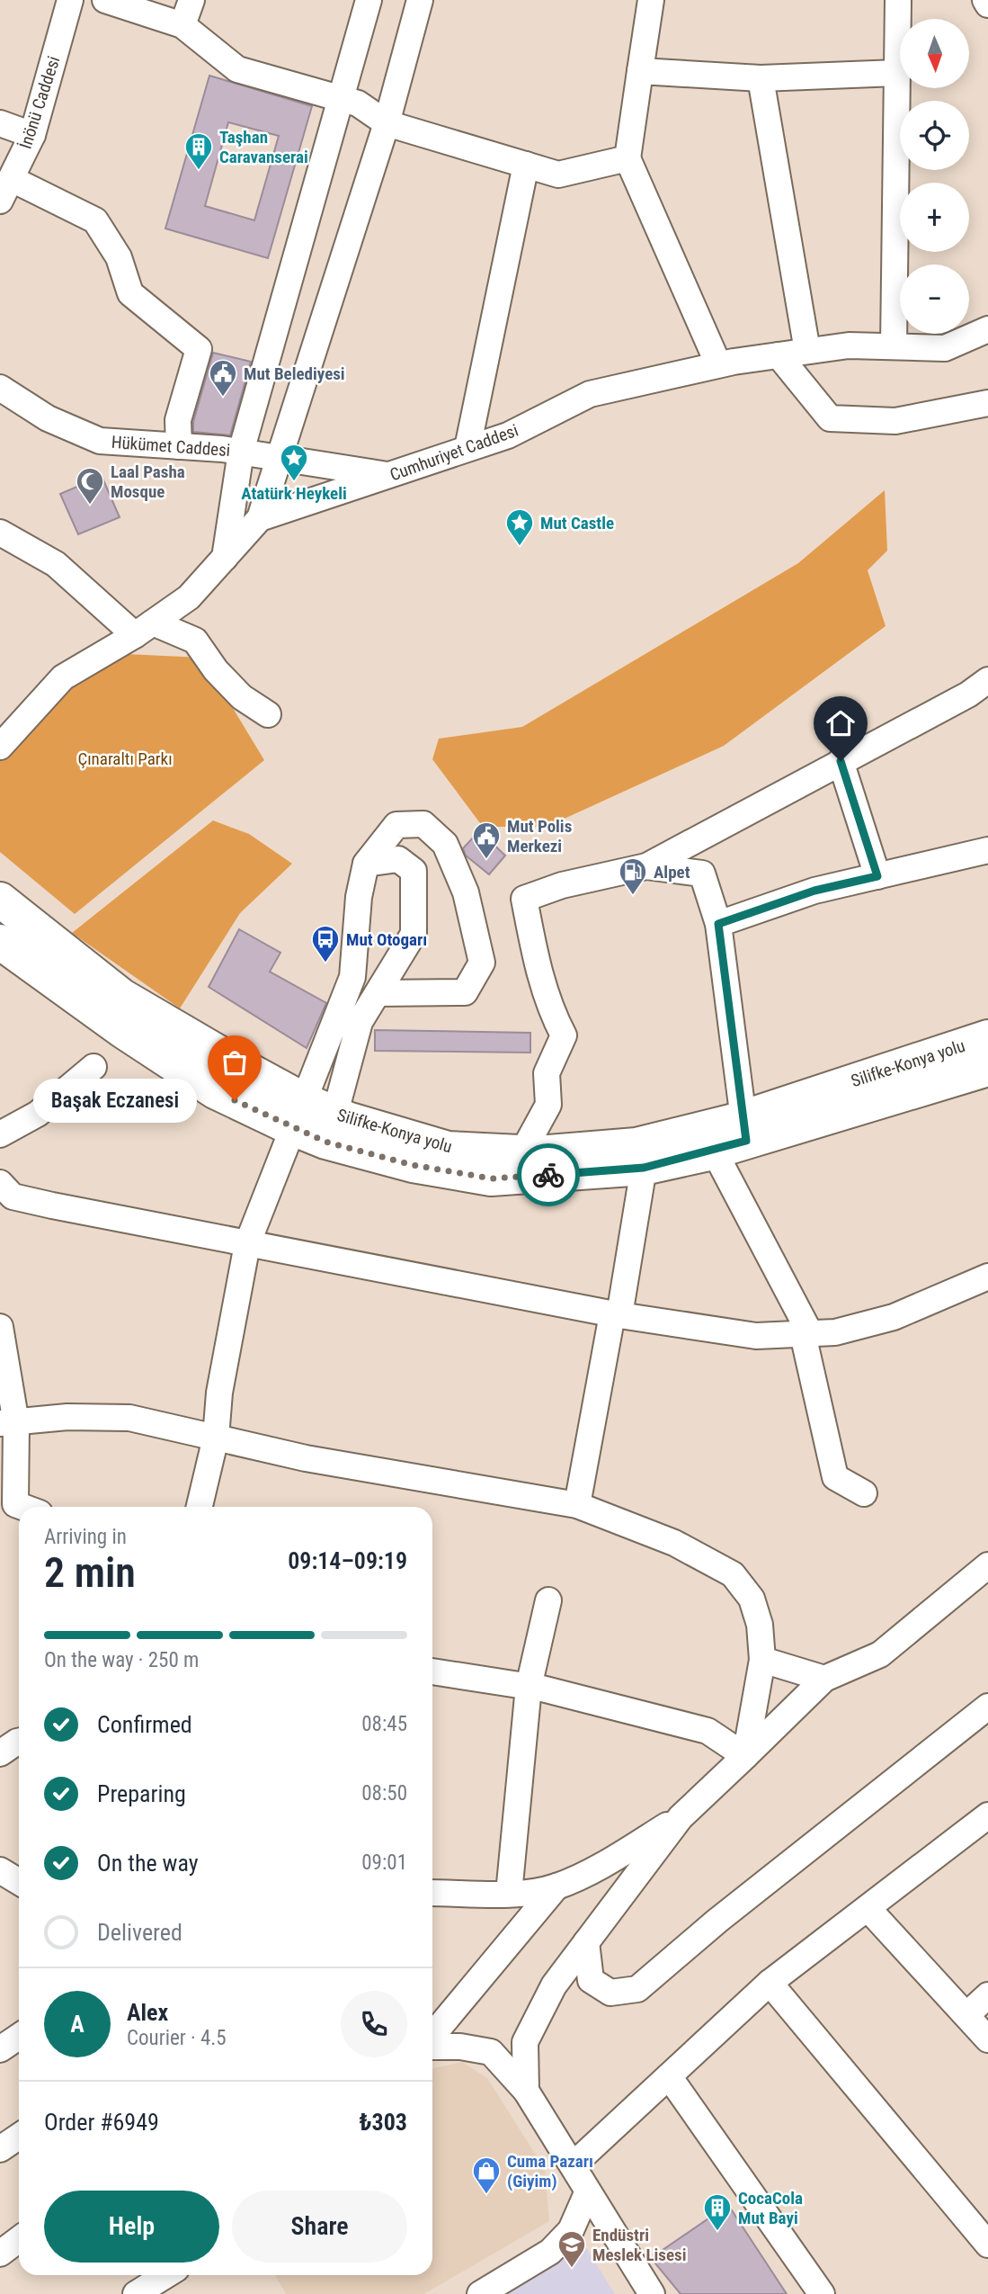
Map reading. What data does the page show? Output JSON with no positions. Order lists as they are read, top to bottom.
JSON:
{
  "streets": {
    "highway": ["Silifke-Konya yolu"],
    "street": ["İnönü Caddesi", "Hükümet Caddesi", "Cumhuriyet Caddesi"]
  },
  "crossings": [
    ["Hükümet Caddesi", "Cumhuriyet Caddesi"]
  ],
  "parks": ["Çınaraltı Parkı"],
  "places": {
    "building": ["Taşhan Caravanserai", "CocaCola Mut Bayi"],
    "public building": ["Mut Belediyesi", "Mut Polis Merkezi"],
    "place": ["Atatürk Heykeli", "Mut Castle"],
    "mosque": ["Laal Pasha Mosque"],
    "fuel station": ["Alpet"],
    "bus stop": ["Mut Otogarı"],
    "other": ["Başak Eczanesi"],
    "shop": ["Cuma Pazarı (Giyim)"],
    "school or university": ["Endüstri Meslek Lisesi"]
  },
  "north": "bottom",
  "page": {
    "map_buttons": ["+", "−"],
    "bubble": "Başak Eczanesi",
    "heading": ["2 min", "Arriving in", "09:14–09:19"],
    "panel": [
      "Alex",
      "Courier · 4.5",
      "Order #6949",
      "₺303"
    ],
    "bar": "On the way · 250 m",
    "list": [
      ["Confirmed", "08:45"],
      ["Preparing", "08:50"],
      ["On the way", "09:01"],
      "Delivered"
    ],
    "round": "A",
    "buttons": ["Help", "Share"]
  }
}
